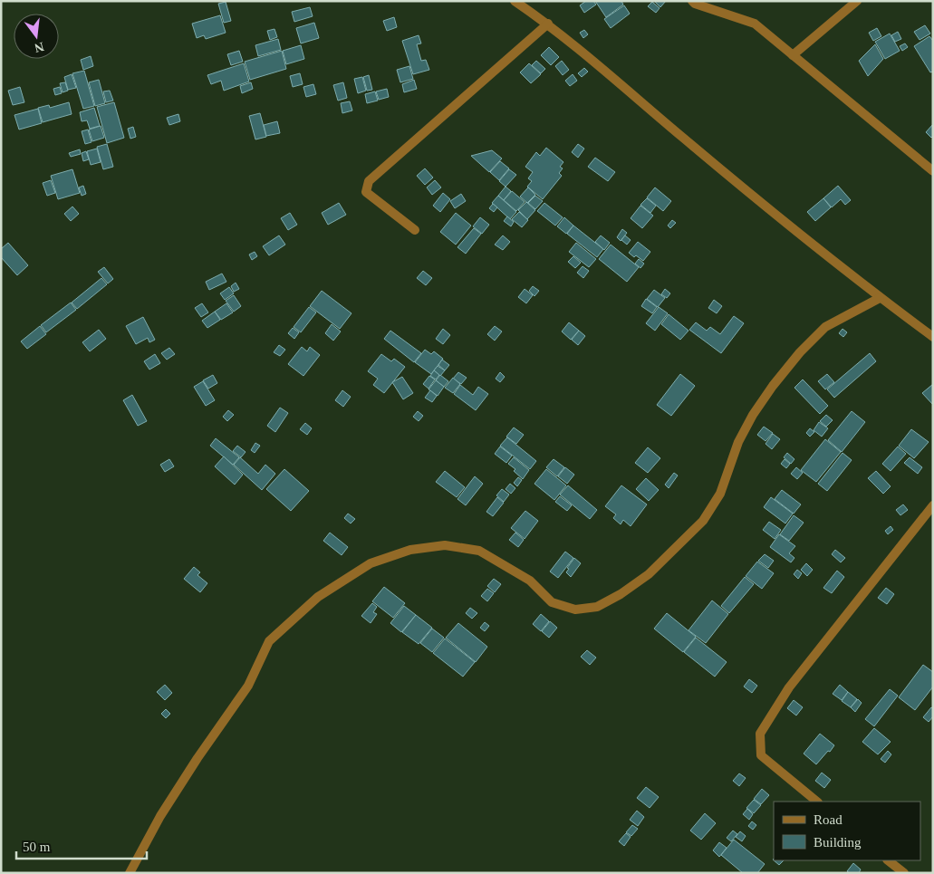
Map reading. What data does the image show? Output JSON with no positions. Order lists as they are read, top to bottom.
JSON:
{
  "legend": ["Road", "Building"],
  "scale_bar": "50 m",
  "north": "bottom"
}
